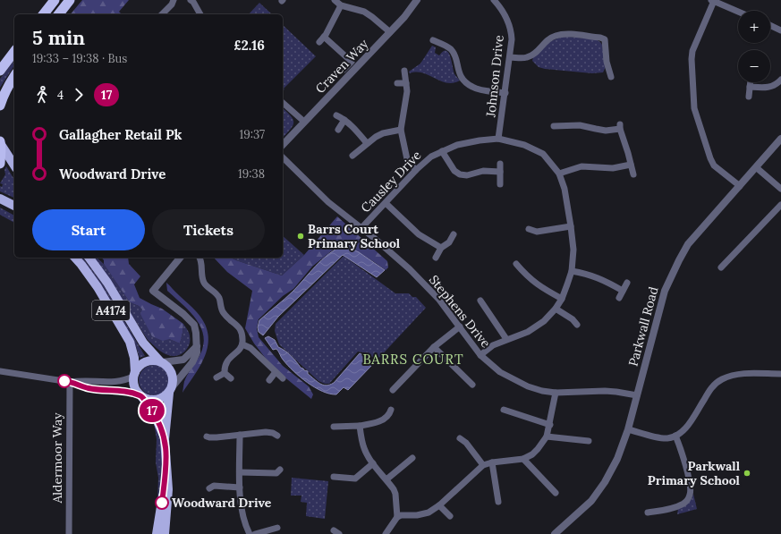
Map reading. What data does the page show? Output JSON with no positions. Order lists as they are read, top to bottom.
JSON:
{
  "streets": {
    "main road": ["A4174"],
    "street": [
      "Craven Way",
      "Johnson Drive",
      "Causley Drive",
      "Stephens Drive",
      "Parkwall Road",
      "Aldermoor Way"
    ]
  },
  "crossings": [
    ["Johnson Drive", "Causley Drive"],
    ["Causley Drive", "Stephens Drive"],
    ["Stephens Drive", "Parkwall Road"]
  ],
  "districts": ["BARRS COURT"],
  "places": ["Barrs Court Primary School", "Parkwall Primary School", "Woodward Drive"],
  "lines": ["bus line 17"],
  "page": {
    "on_map": "17",
    "map_buttons": ["+", "−"],
    "heading": ["5 min", "19:33 – 19:38 · Bus", "£2.16"],
    "legs": ["4", "17"],
    "list": [
      {
        "name": "Gallagher Retail Pk",
        "value": "19:37"
      },
      {
        "name": "Woodward Drive",
        "value": "19:38"
      }
    ],
    "buttons": ["Start", "Tickets"]
  }
}
